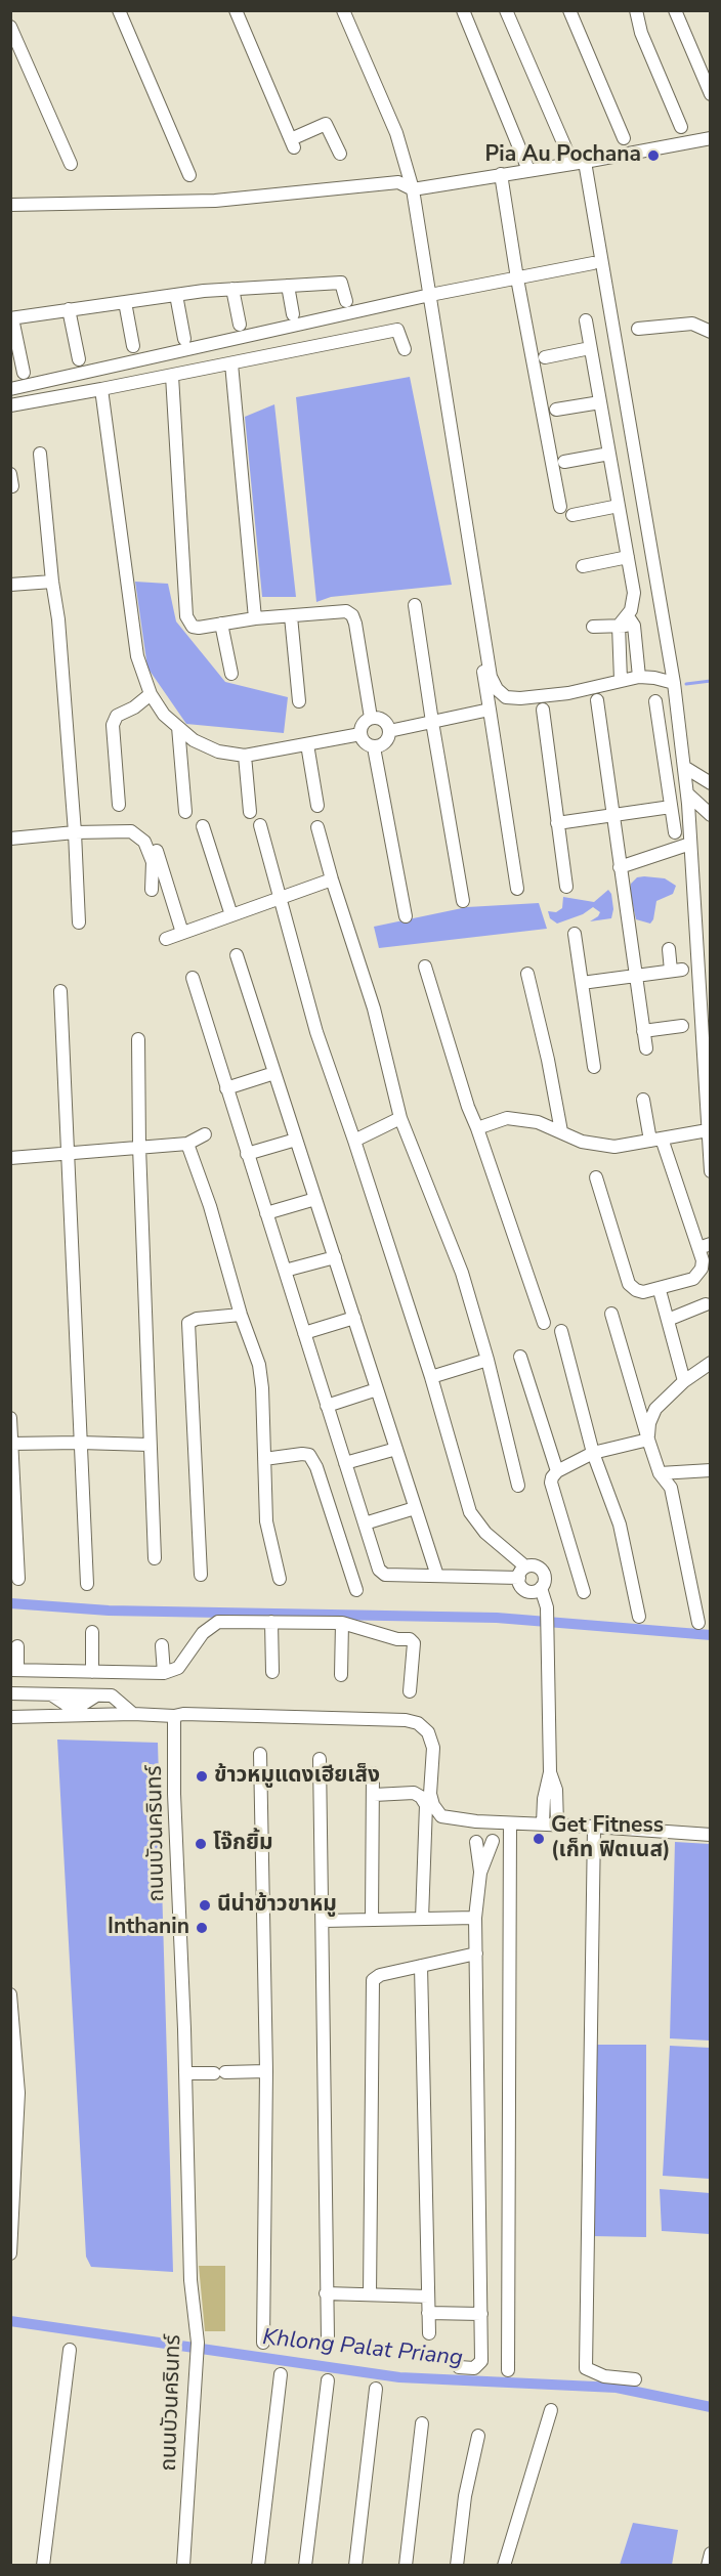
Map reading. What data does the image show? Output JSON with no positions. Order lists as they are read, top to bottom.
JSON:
{
  "streets": {
    "street": ["ถนนบัวนครินทร์"]
  },
  "water": ["Khlong Palat Priang"],
  "places": [
    "Pia Au Pochana",
    "ข้าวหมูแดงเฮียเส็ง",
    "Get Fitness (เก็ท ฟิตเนส)",
    "โจ๊กยิ้ม",
    "นีน่าข้าวขาหมู",
    "Inthanin"
  ]
}
